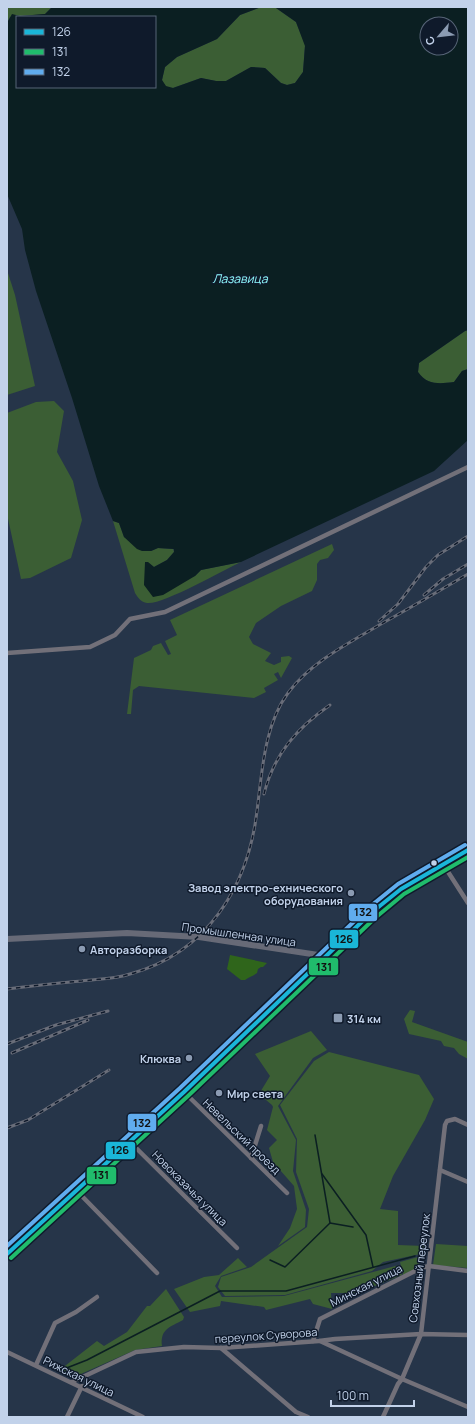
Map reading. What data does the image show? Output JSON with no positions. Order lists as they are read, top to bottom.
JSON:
{
  "streets": {
    "main road": ["Промышленная улица"],
    "street": [
      "Невельский проезд",
      "Новоказачья улица",
      "Совхозный переулок",
      "Минская улица",
      "переулок Суворова",
      "Рижская улица"
    ]
  },
  "crossings": [
    ["Совхозный переулок", "Минская улица"],
    ["Совхозный переулок", "переулок Суворова"],
    ["Минская улица", "переулок Суворова"],
    ["переулок Суворова", "Рижская улица"]
  ],
  "water": ["Лазавица"],
  "places": {
    "other": [
      "Завод электро-ехнического оборудования",
      "Авторазборка",
      "Клюква",
      "Мир света"
    ],
    "transit": ["314 км"]
  },
  "lines": ["transit line 132", "transit line 126", "transit line 131"],
  "legend": ["126", "131", "132"],
  "scale_bar": "100 m",
  "north": "bottom left"
}
